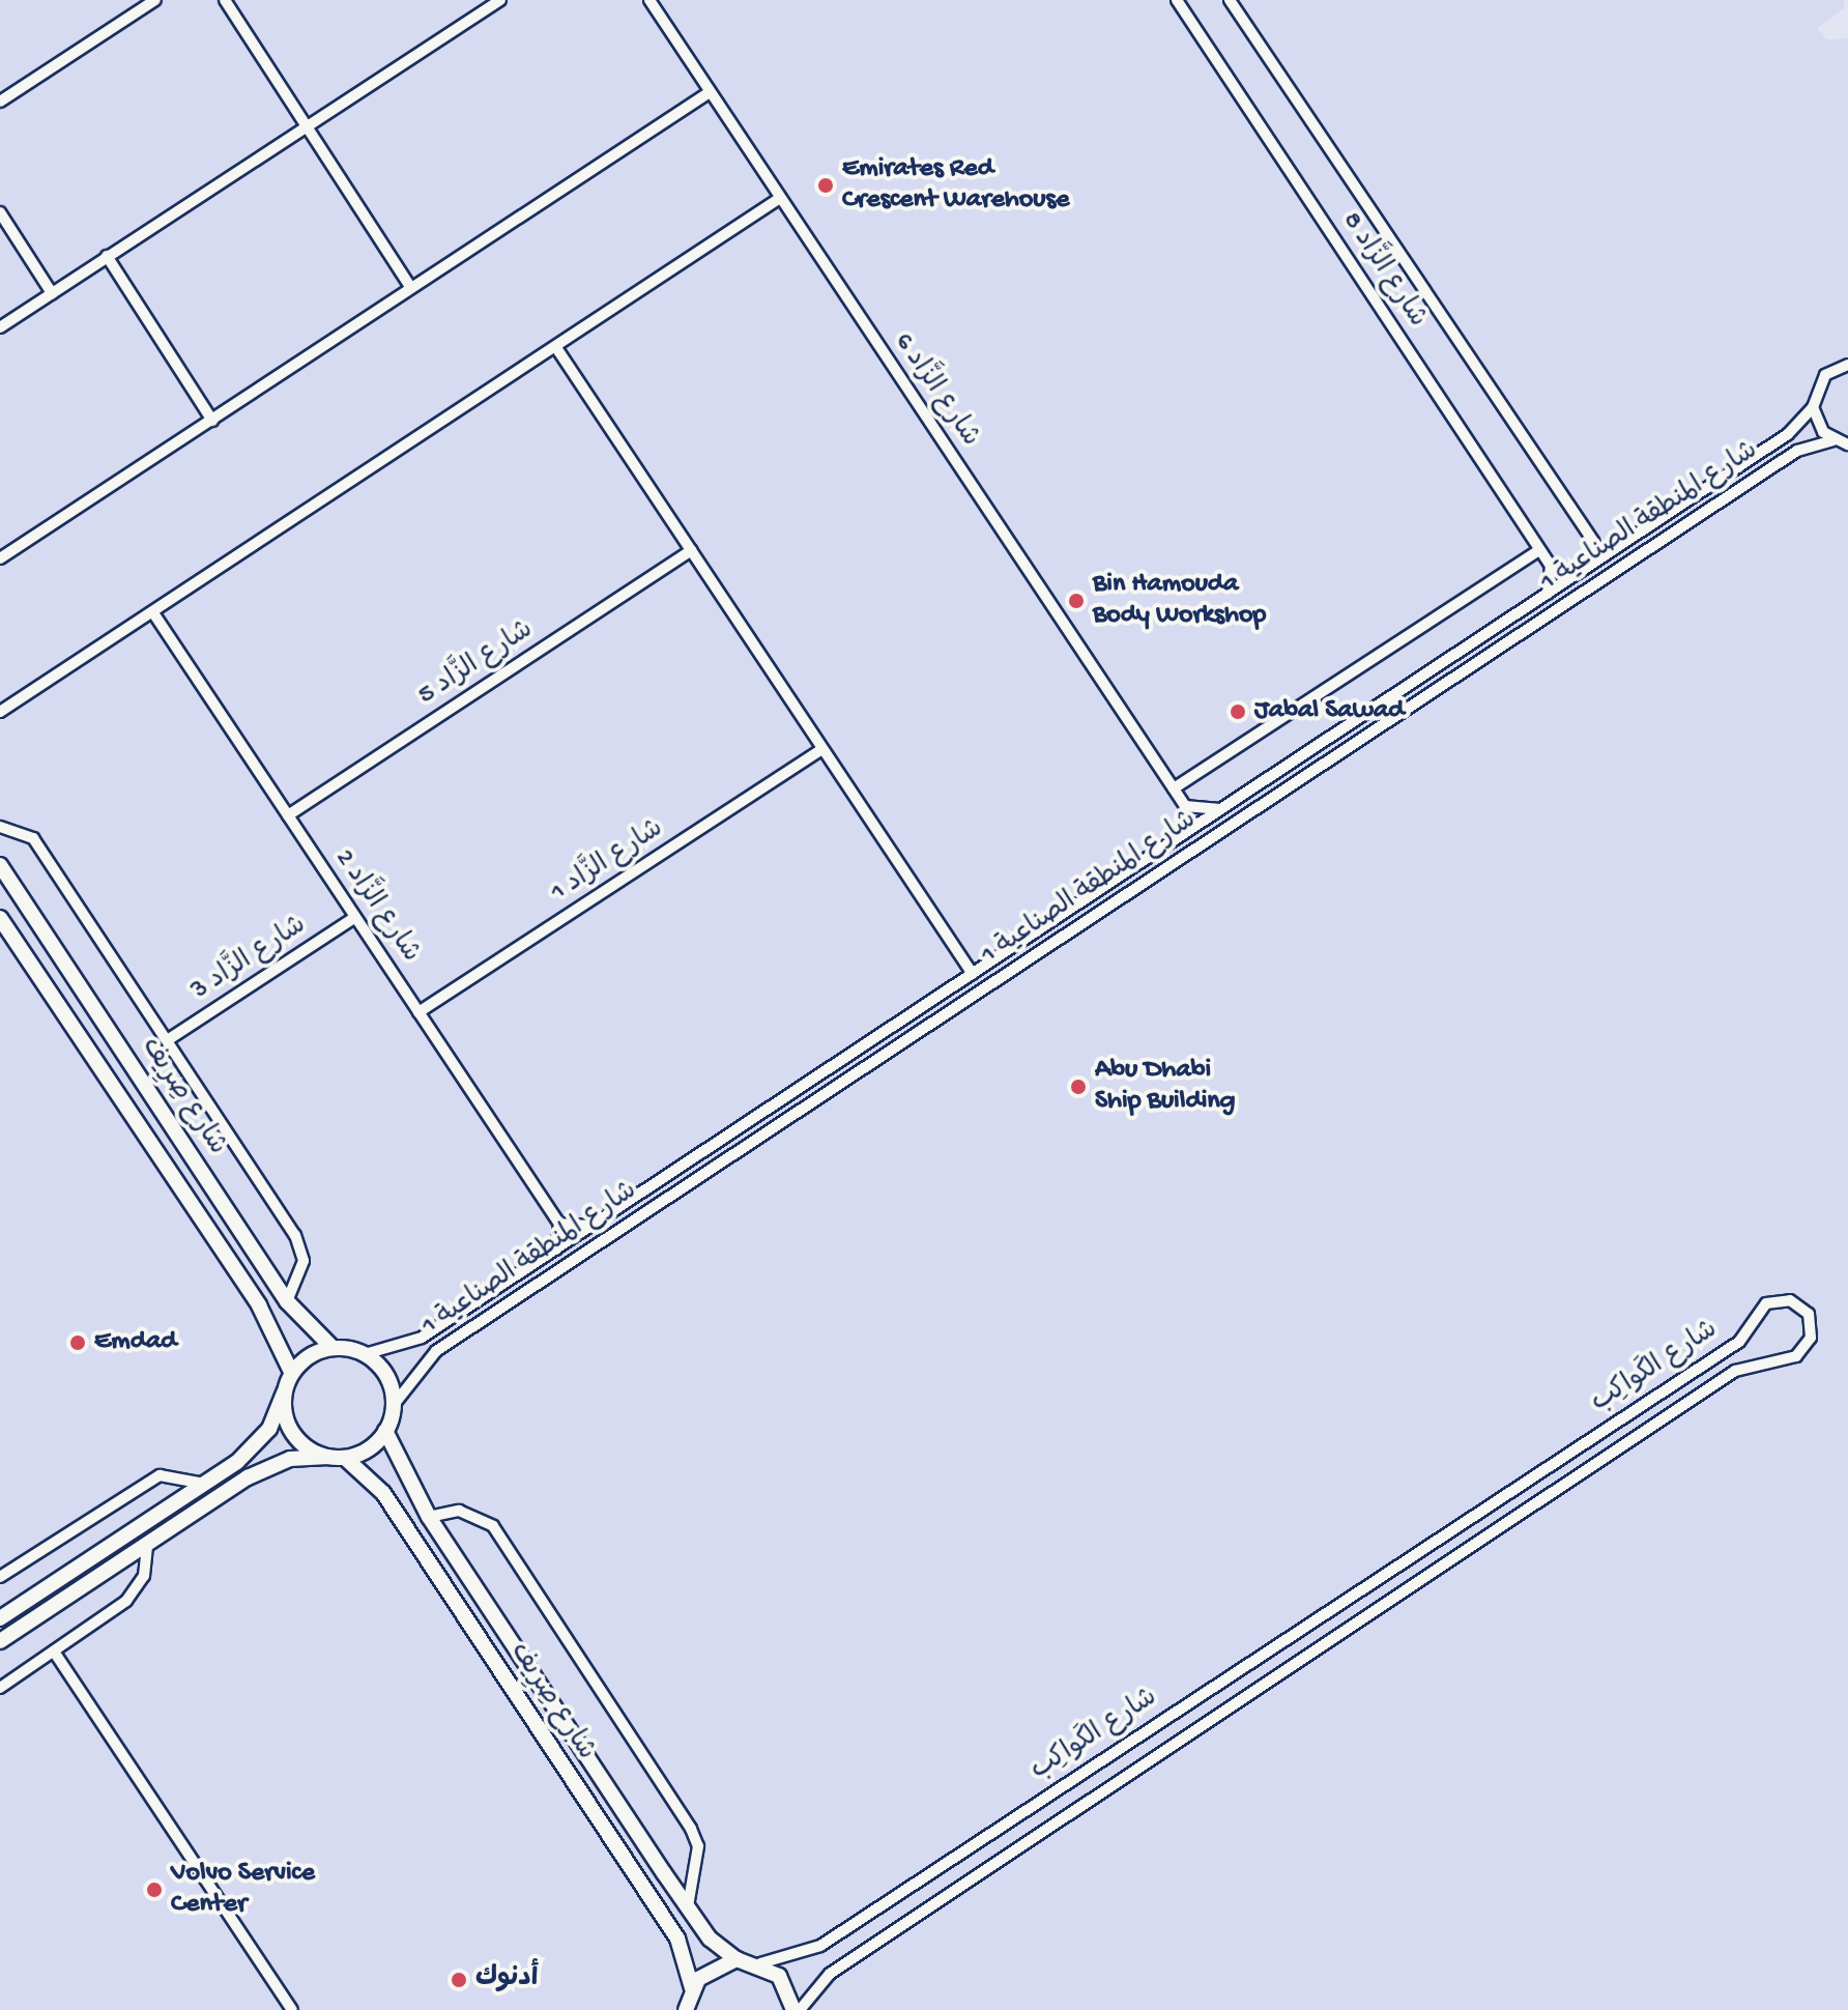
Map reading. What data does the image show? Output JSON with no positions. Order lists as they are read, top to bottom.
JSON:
{
  "streets": {
    "main road": ["شارع صِرِيف"],
    "street": [
      "شارع الزَّاد 8",
      "شارع الزَّاد 6",
      "شارع المنطقة الصناعية 1",
      "شارع الزَّاد 5",
      "شارع الزَّاد 1",
      "شارع الزَّاد 2",
      "شارع الزَّاد 3",
      "شارع الكَواكِب"
    ]
  },
  "crossings": [
    ["شارع الزَّاد 8", "شارع المنطقة الصناعية 1"],
    ["شارع المنطقة الصناعية 1", "شارع صِرِيف"],
    ["شارع الزَّاد 5", "شارع الزَّاد 2"],
    ["شارع الزَّاد 1", "شارع الزَّاد 2"],
    ["شارع الزَّاد 2", "شارع الزَّاد 3"]
  ],
  "places": [
    "Emirates Red Crescent Warehouse",
    "Bin Hamouda Body Workshop",
    "Jabal Sawad",
    "Abu Dhabi Ship Building",
    "Emdad",
    "Volvo Service Center",
    "أدنوك"
  ]
}
